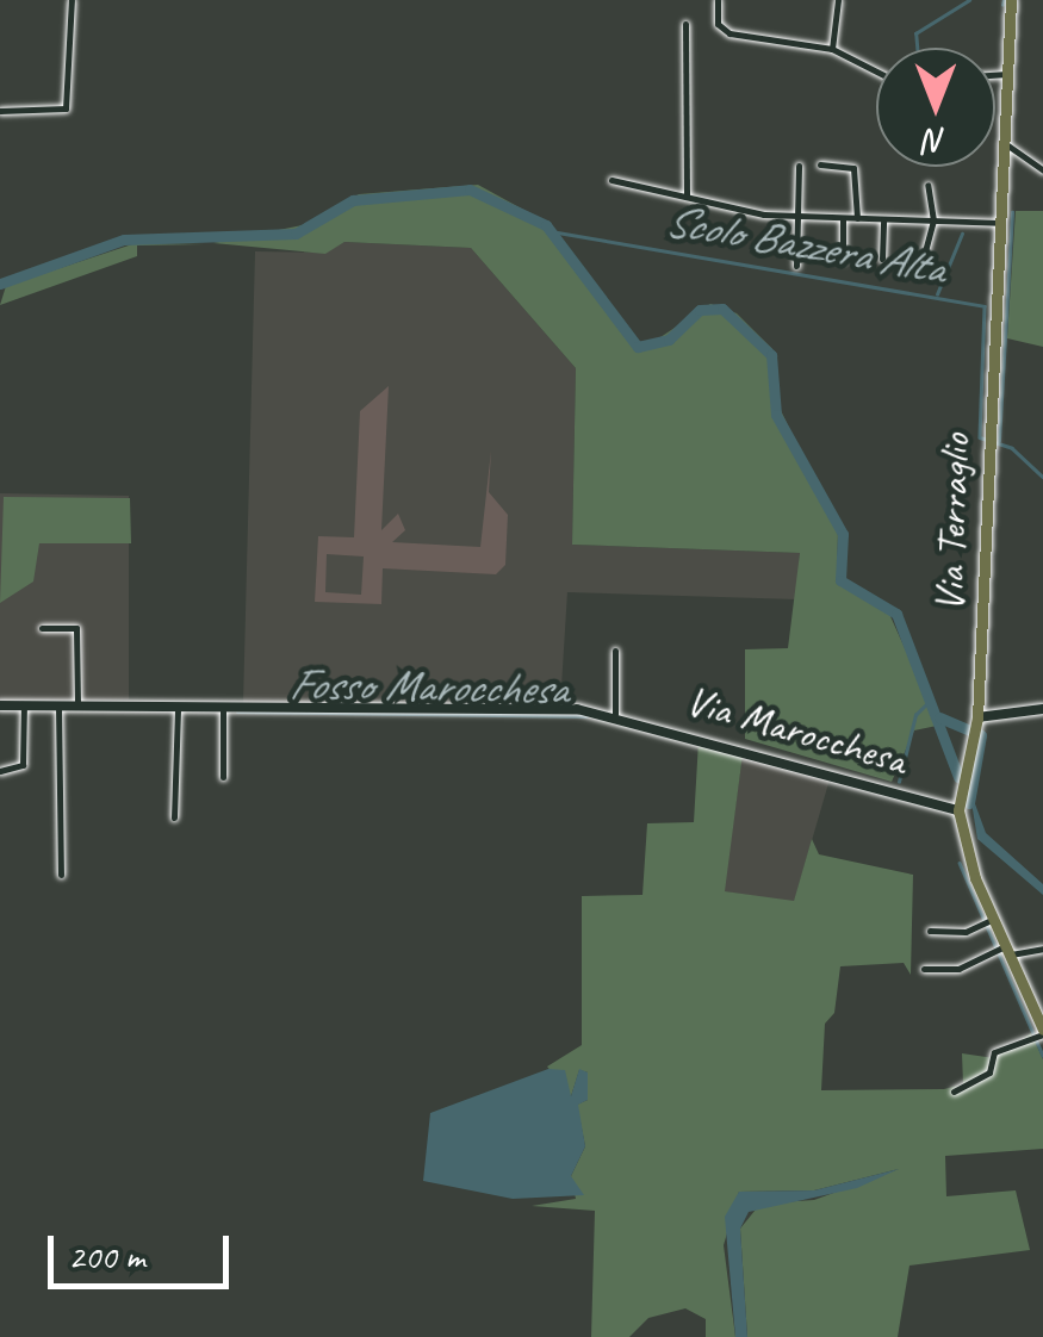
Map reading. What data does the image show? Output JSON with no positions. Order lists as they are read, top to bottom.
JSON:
{
  "streets": {
    "main road": ["Via Terraglio"],
    "street": ["Via Marocchesa"]
  },
  "crossings": [
    ["Via Terraglio", "Via Marocchesa"]
  ],
  "water": ["Scolo Bazzera Alta", "Fosso Marocchesa"],
  "scale_bar": "200 m",
  "north": "bottom"
}
